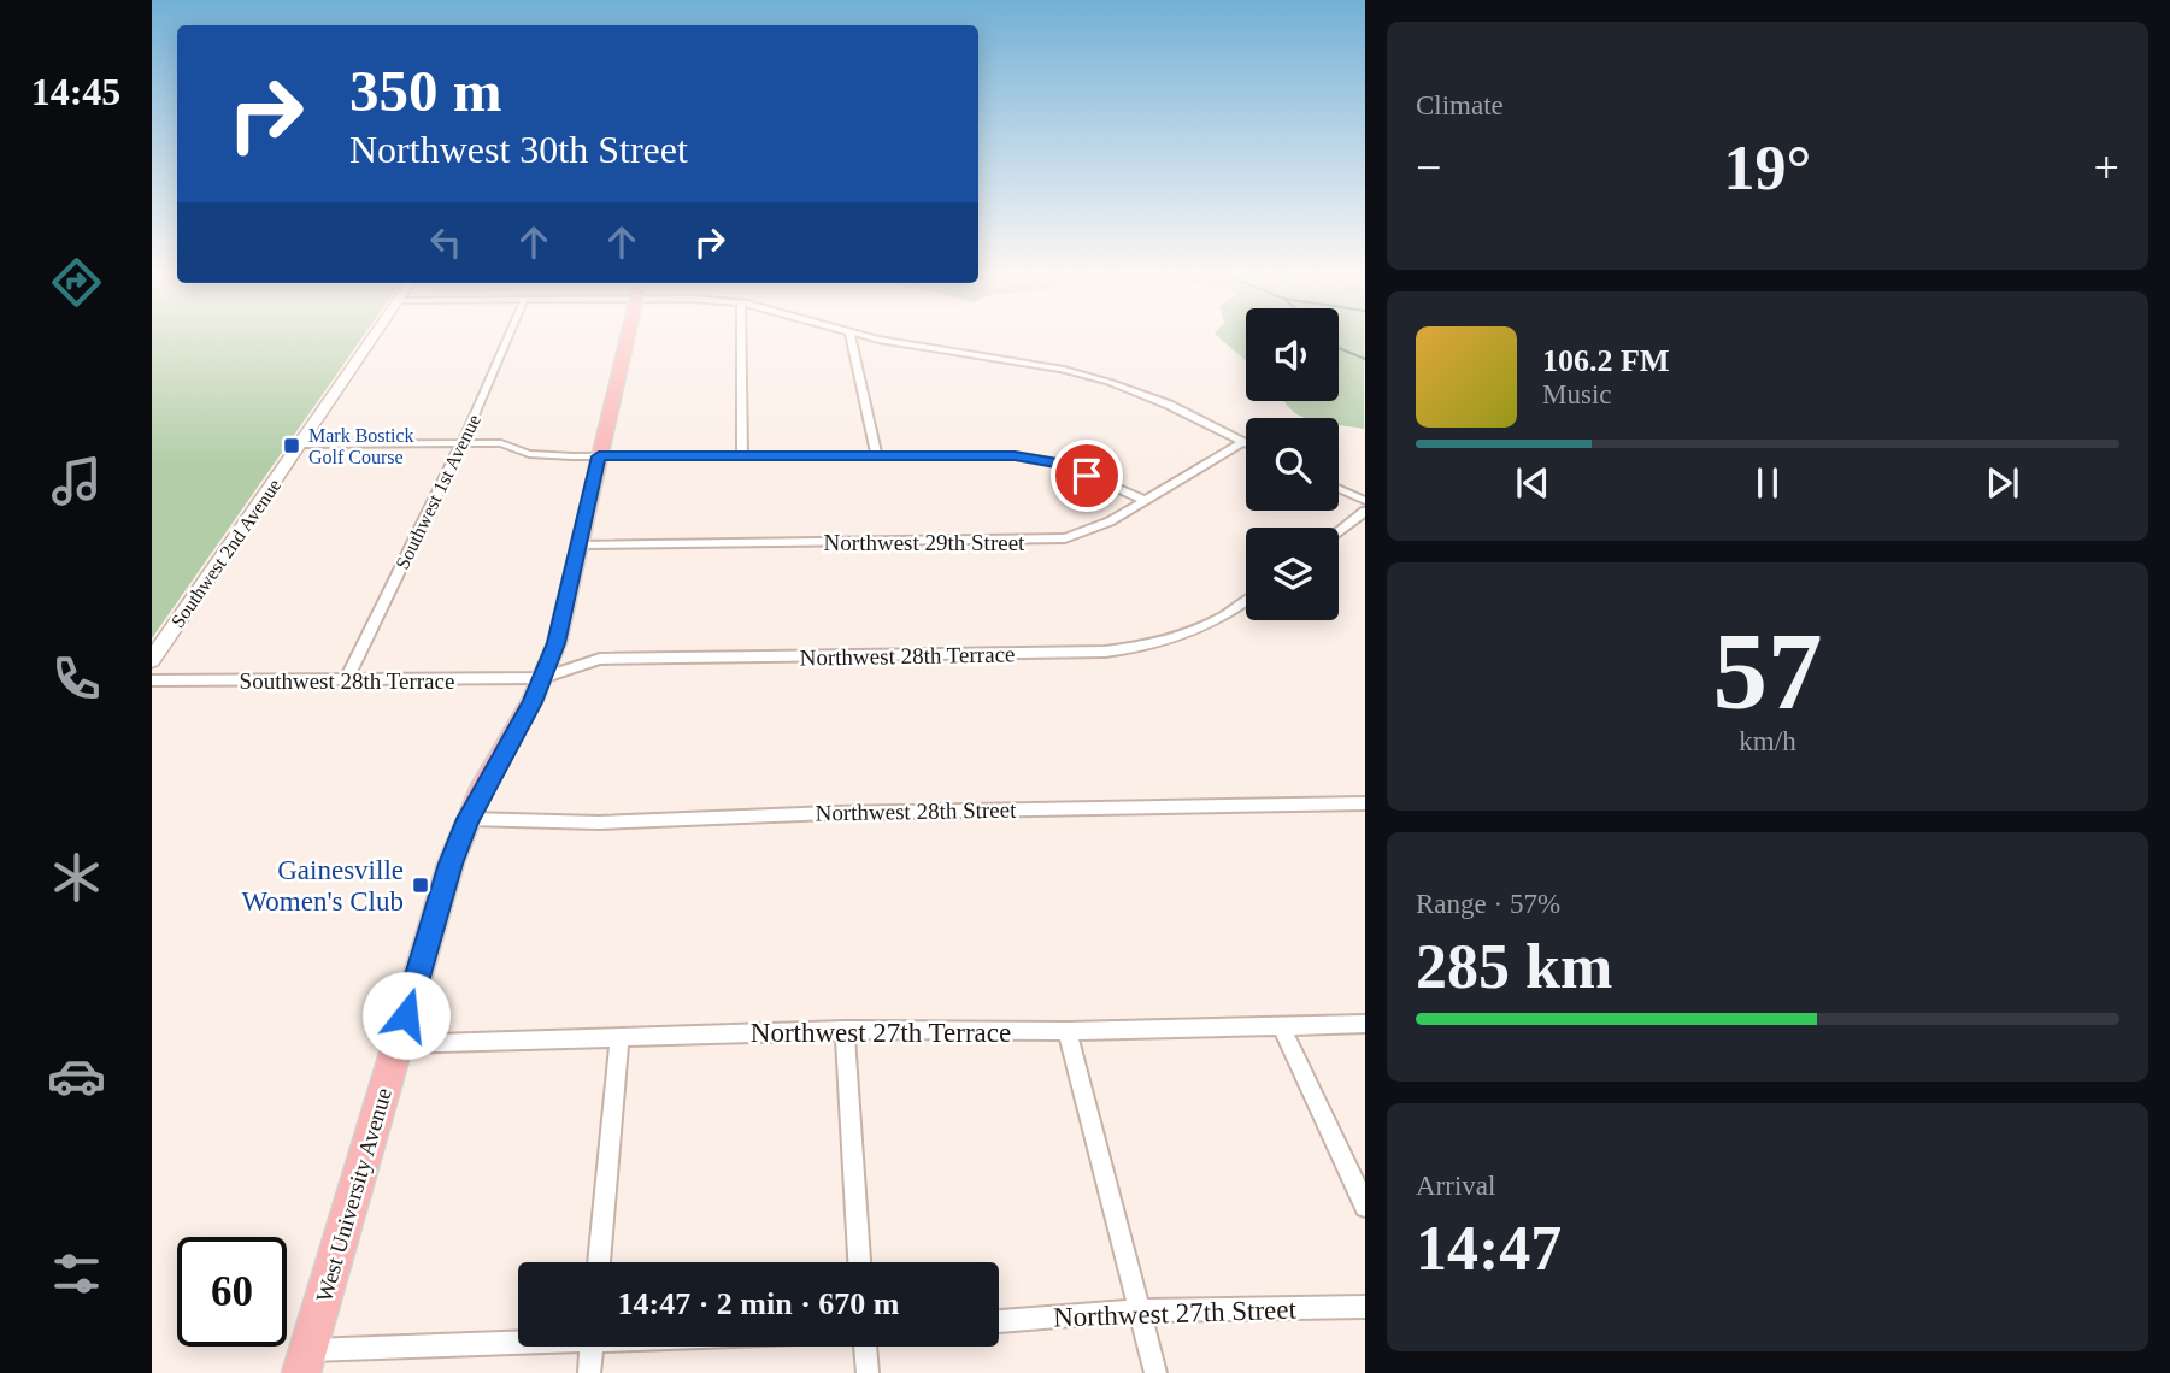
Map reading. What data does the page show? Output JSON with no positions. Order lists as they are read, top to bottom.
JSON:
{
  "streets": {
    "main road": ["Southwest 2nd Avenue", "West University Avenue"],
    "street": [
      "Southwest 1st Avenue",
      "Northwest 29th Street",
      "Northwest 28th Terrace",
      "Southwest 28th Terrace",
      "Northwest 28th Street",
      "Northwest 27th Terrace",
      "Northwest 27th Street"
    ]
  },
  "crossings": [
    ["Southwest 1st Avenue", "Southwest 28th Terrace"],
    ["Northwest 29th Street", "West University Avenue"],
    ["Northwest 28th Terrace", "Southwest 28th Terrace"],
    ["Northwest 28th Terrace", "West University Avenue"],
    ["Southwest 28th Terrace", "West University Avenue"],
    ["Northwest 28th Street", "West University Avenue"],
    ["Northwest 27th Terrace", "West University Avenue"]
  ],
  "places": {
    "transit": ["Mark Bostick Golf Course", "Gainesville Women's Club"]
  },
  "page": {
    "tabs": "14:45",
    "tile": [
      "Climate",
      ["57", "km/h"],
      ["Range · 57%", "285 km"],
      ["Arrival", "14:47"]
    ],
    "turn": ["350 m", "Northwest 30th Street"],
    "heat": ["−", "19°", "+"],
    "song": ["106.2 FM", "Music"],
    "limit": "60",
    "trip": "14:47 · 2 min · 670 m"
  }
}
